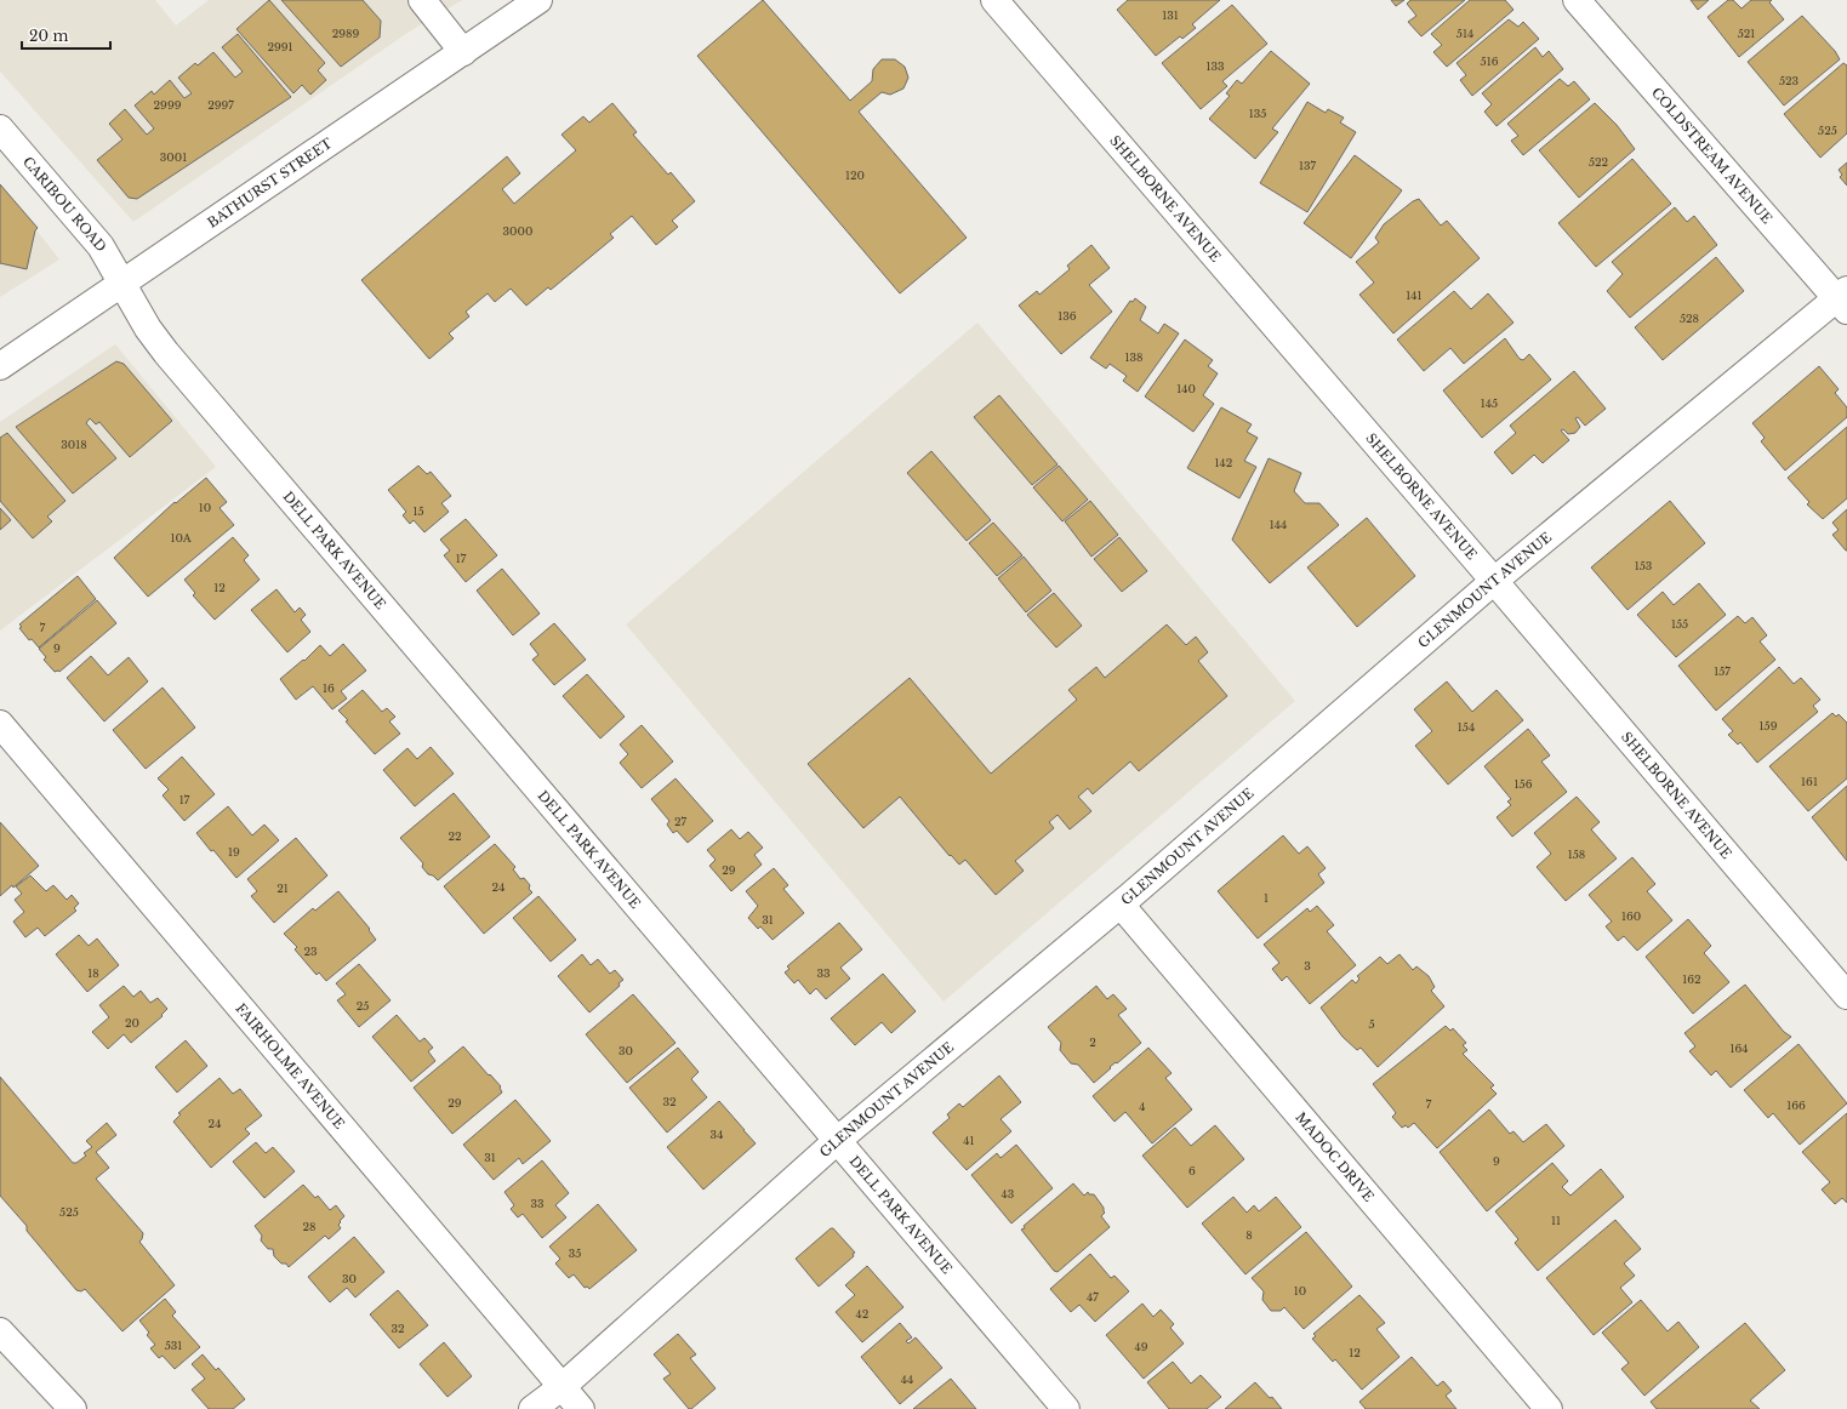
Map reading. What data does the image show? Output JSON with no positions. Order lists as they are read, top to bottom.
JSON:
{
  "streets": {
    "street": [
      "COLDSTREAM AVENUE",
      "BATHURST STREET",
      "SHELBORNE AVENUE",
      "CARIBOU ROAD",
      "DELL PARK AVENUE",
      "GLENMOUNT AVENUE",
      "FAIRHOLME AVENUE",
      "MADOC DRIVE"
    ]
  },
  "crossings": [
    ["COLDSTREAM AVENUE", "GLENMOUNT AVENUE"],
    ["BATHURST STREET", "CARIBOU ROAD"],
    ["BATHURST STREET", "DELL PARK AVENUE"],
    ["SHELBORNE AVENUE", "GLENMOUNT AVENUE"],
    ["CARIBOU ROAD", "DELL PARK AVENUE"],
    ["DELL PARK AVENUE", "GLENMOUNT AVENUE"],
    ["GLENMOUNT AVENUE", "FAIRHOLME AVENUE"],
    ["GLENMOUNT AVENUE", "MADOC DRIVE"]
  ],
  "house_numbers": [
    "131",
    "2989",
    "514",
    "521",
    "2991",
    "516",
    "133",
    "523",
    "2999",
    "2997",
    "135",
    "525",
    "3001",
    "522",
    "137",
    "120",
    "3000",
    "141",
    "136",
    "528",
    "138",
    "140",
    "145",
    "3018",
    "142",
    "10",
    "15",
    "144",
    "10A",
    "17",
    "153",
    "12",
    "155",
    "7",
    "9",
    "157",
    "16",
    "159",
    "154",
    "161",
    "156",
    "17",
    "27",
    "22",
    "19",
    "158",
    "29",
    "24",
    "21",
    "1",
    "160",
    "31",
    "23",
    "3",
    "18",
    "33",
    "162",
    "25",
    "20",
    "5",
    "2",
    "164",
    "30",
    "32",
    "29",
    "7",
    "166",
    "4",
    "24",
    "34",
    "41",
    "31",
    "9",
    "6",
    "43",
    "33",
    "525",
    "11",
    "28",
    "8",
    "35",
    "30",
    "10",
    "47",
    "42",
    "32",
    "531",
    "49",
    "12",
    "44"
  ],
  "scale_bar": "20 m"
}
